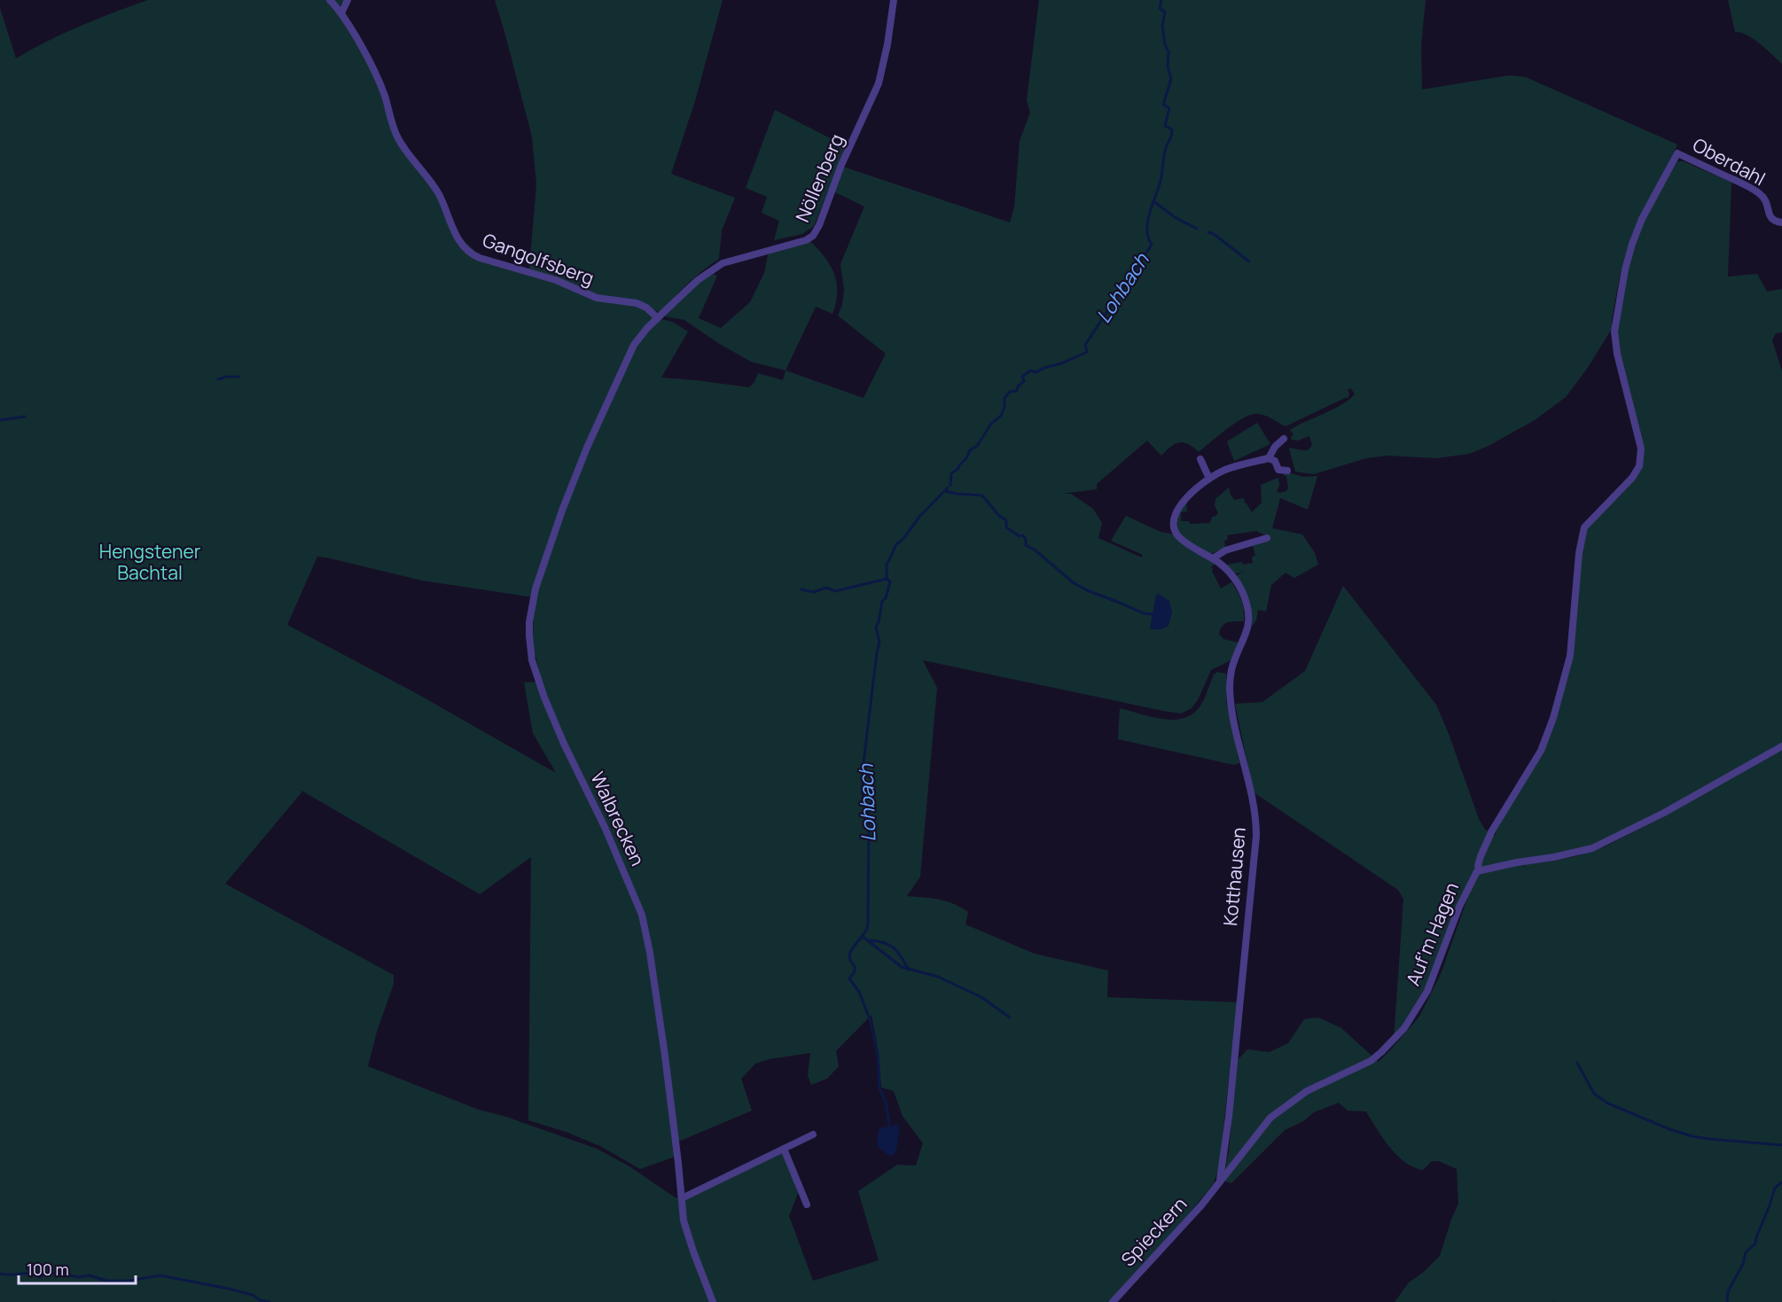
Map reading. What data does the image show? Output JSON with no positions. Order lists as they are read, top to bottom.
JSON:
{
  "streets": {
    "street": [
      "Oberdahl",
      "Nöllenberg",
      "Gangolfsberg",
      "Walbrecken",
      "Kotthausen",
      "Auf'm Hagen",
      "Spieckern"
    ]
  },
  "crossings": [
    ["Oberdahl", "Auf'm Hagen"],
    ["Nöllenberg", "Gangolfsberg"],
    ["Nöllenberg", "Walbrecken"],
    ["Kotthausen", "Auf'm Hagen"],
    ["Kotthausen", "Spieckern"],
    ["Auf'm Hagen", "Spieckern"]
  ],
  "water": ["Lohbach"],
  "parks": ["Hengstener Bachtal"],
  "scale_bar": "100 m"
}
